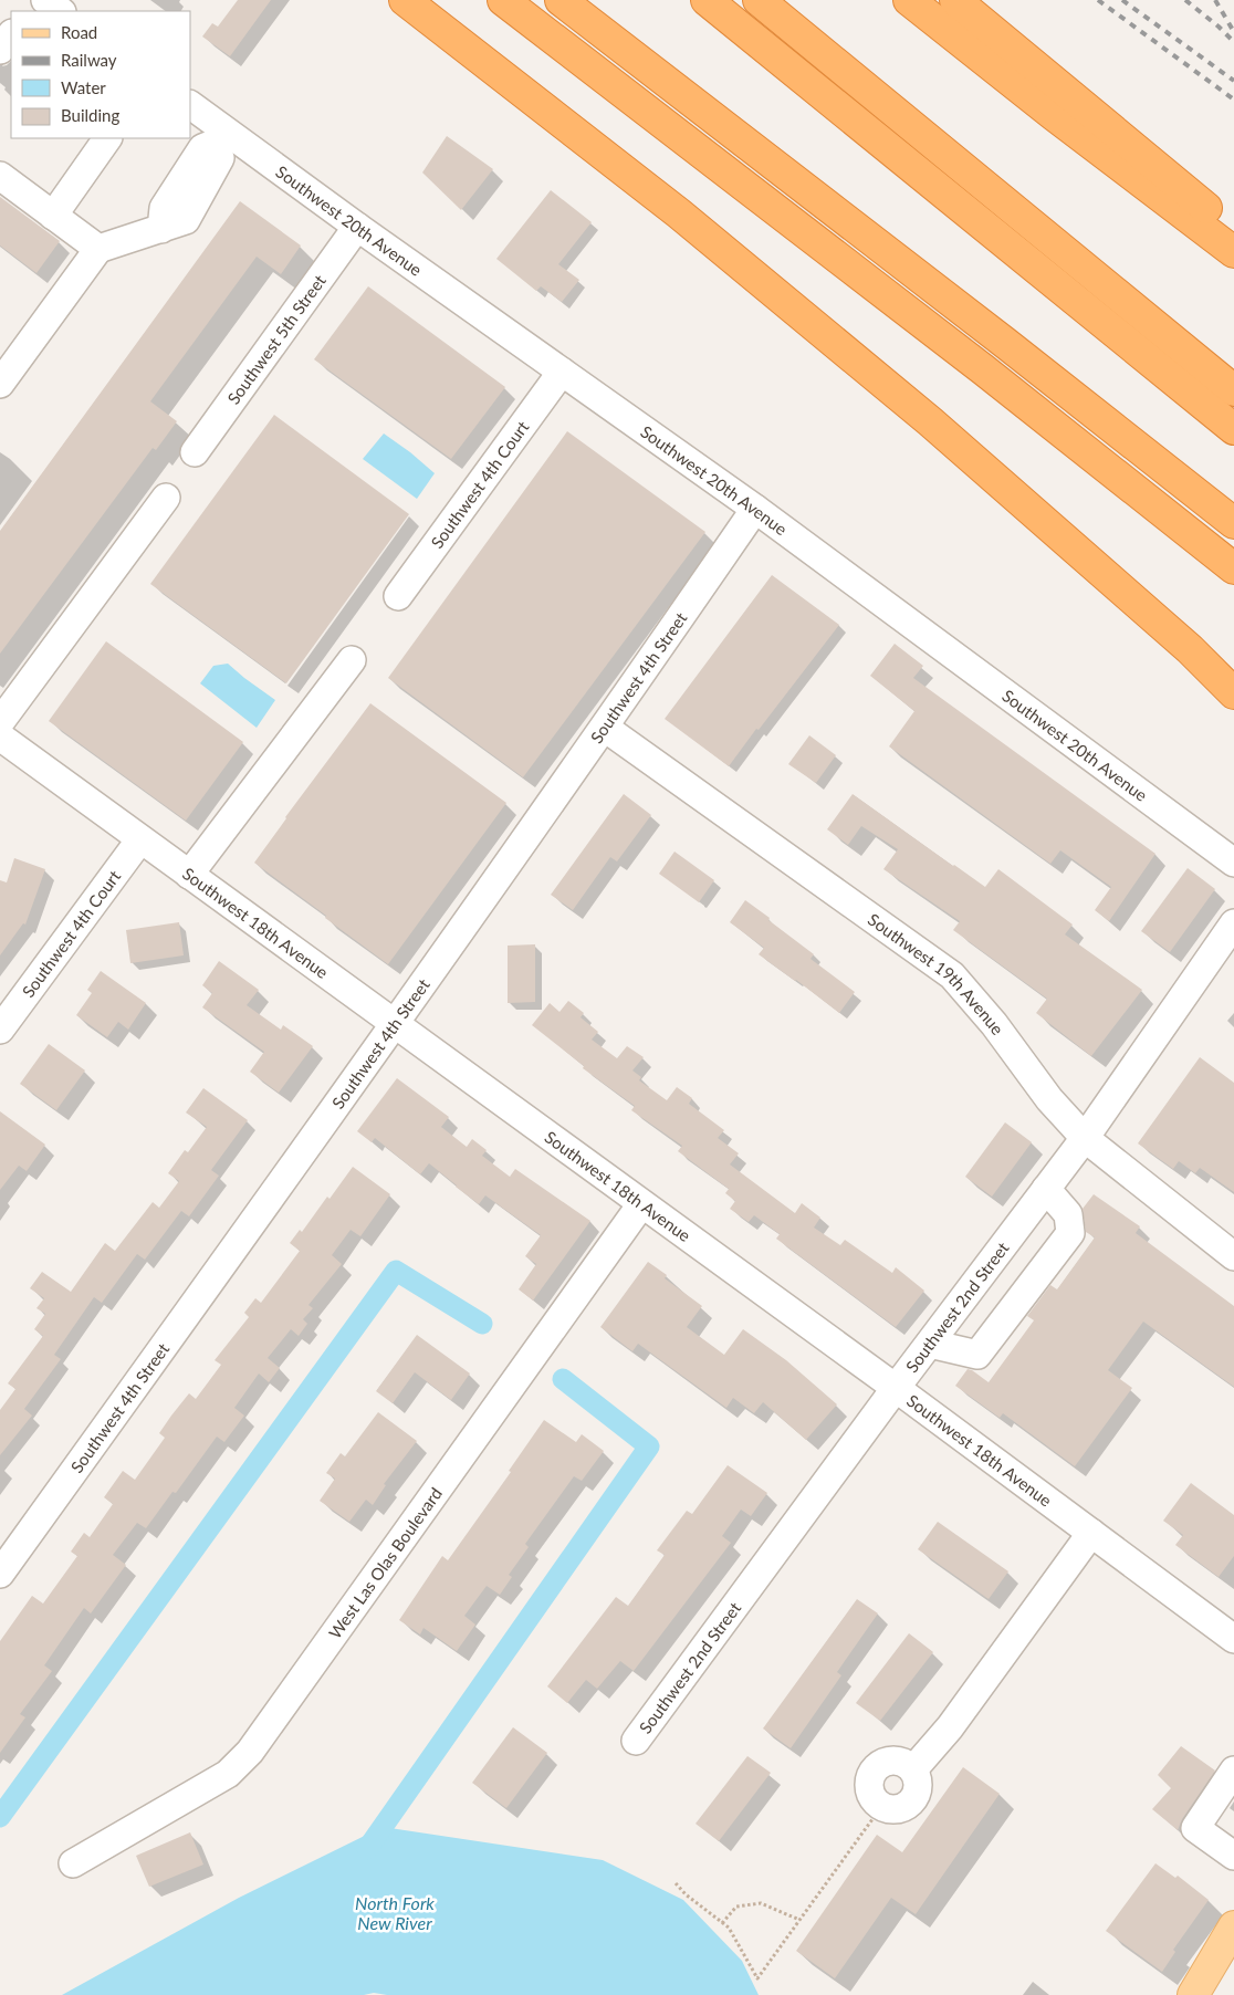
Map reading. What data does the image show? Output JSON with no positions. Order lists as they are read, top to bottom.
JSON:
{
  "streets": {
    "street": [
      "Southwest 20th Avenue",
      "Southwest 5th Street",
      "Southwest 4th Court",
      "Southwest 4th Street",
      "Southwest 18th Avenue",
      "Southwest 19th Avenue",
      "Southwest 2nd Street",
      "West Las Olas Boulevard"
    ]
  },
  "crossings": [
    ["Southwest 20th Avenue", "Southwest 5th Street"],
    ["Southwest 20th Avenue", "Southwest 4th Court"],
    ["Southwest 20th Avenue", "Southwest 4th Street"],
    ["Southwest 4th Court", "Southwest 18th Avenue"],
    ["Southwest 4th Street", "Southwest 18th Avenue"],
    ["Southwest 4th Street", "Southwest 19th Avenue"],
    ["Southwest 18th Avenue", "Southwest 2nd Street"],
    ["Southwest 18th Avenue", "West Las Olas Boulevard"],
    ["Southwest 19th Avenue", "Southwest 2nd Street"]
  ],
  "water": ["North Fork New River"],
  "legend": [
    "Road",
    "Railway",
    "Water",
    "Building"
  ]
}
